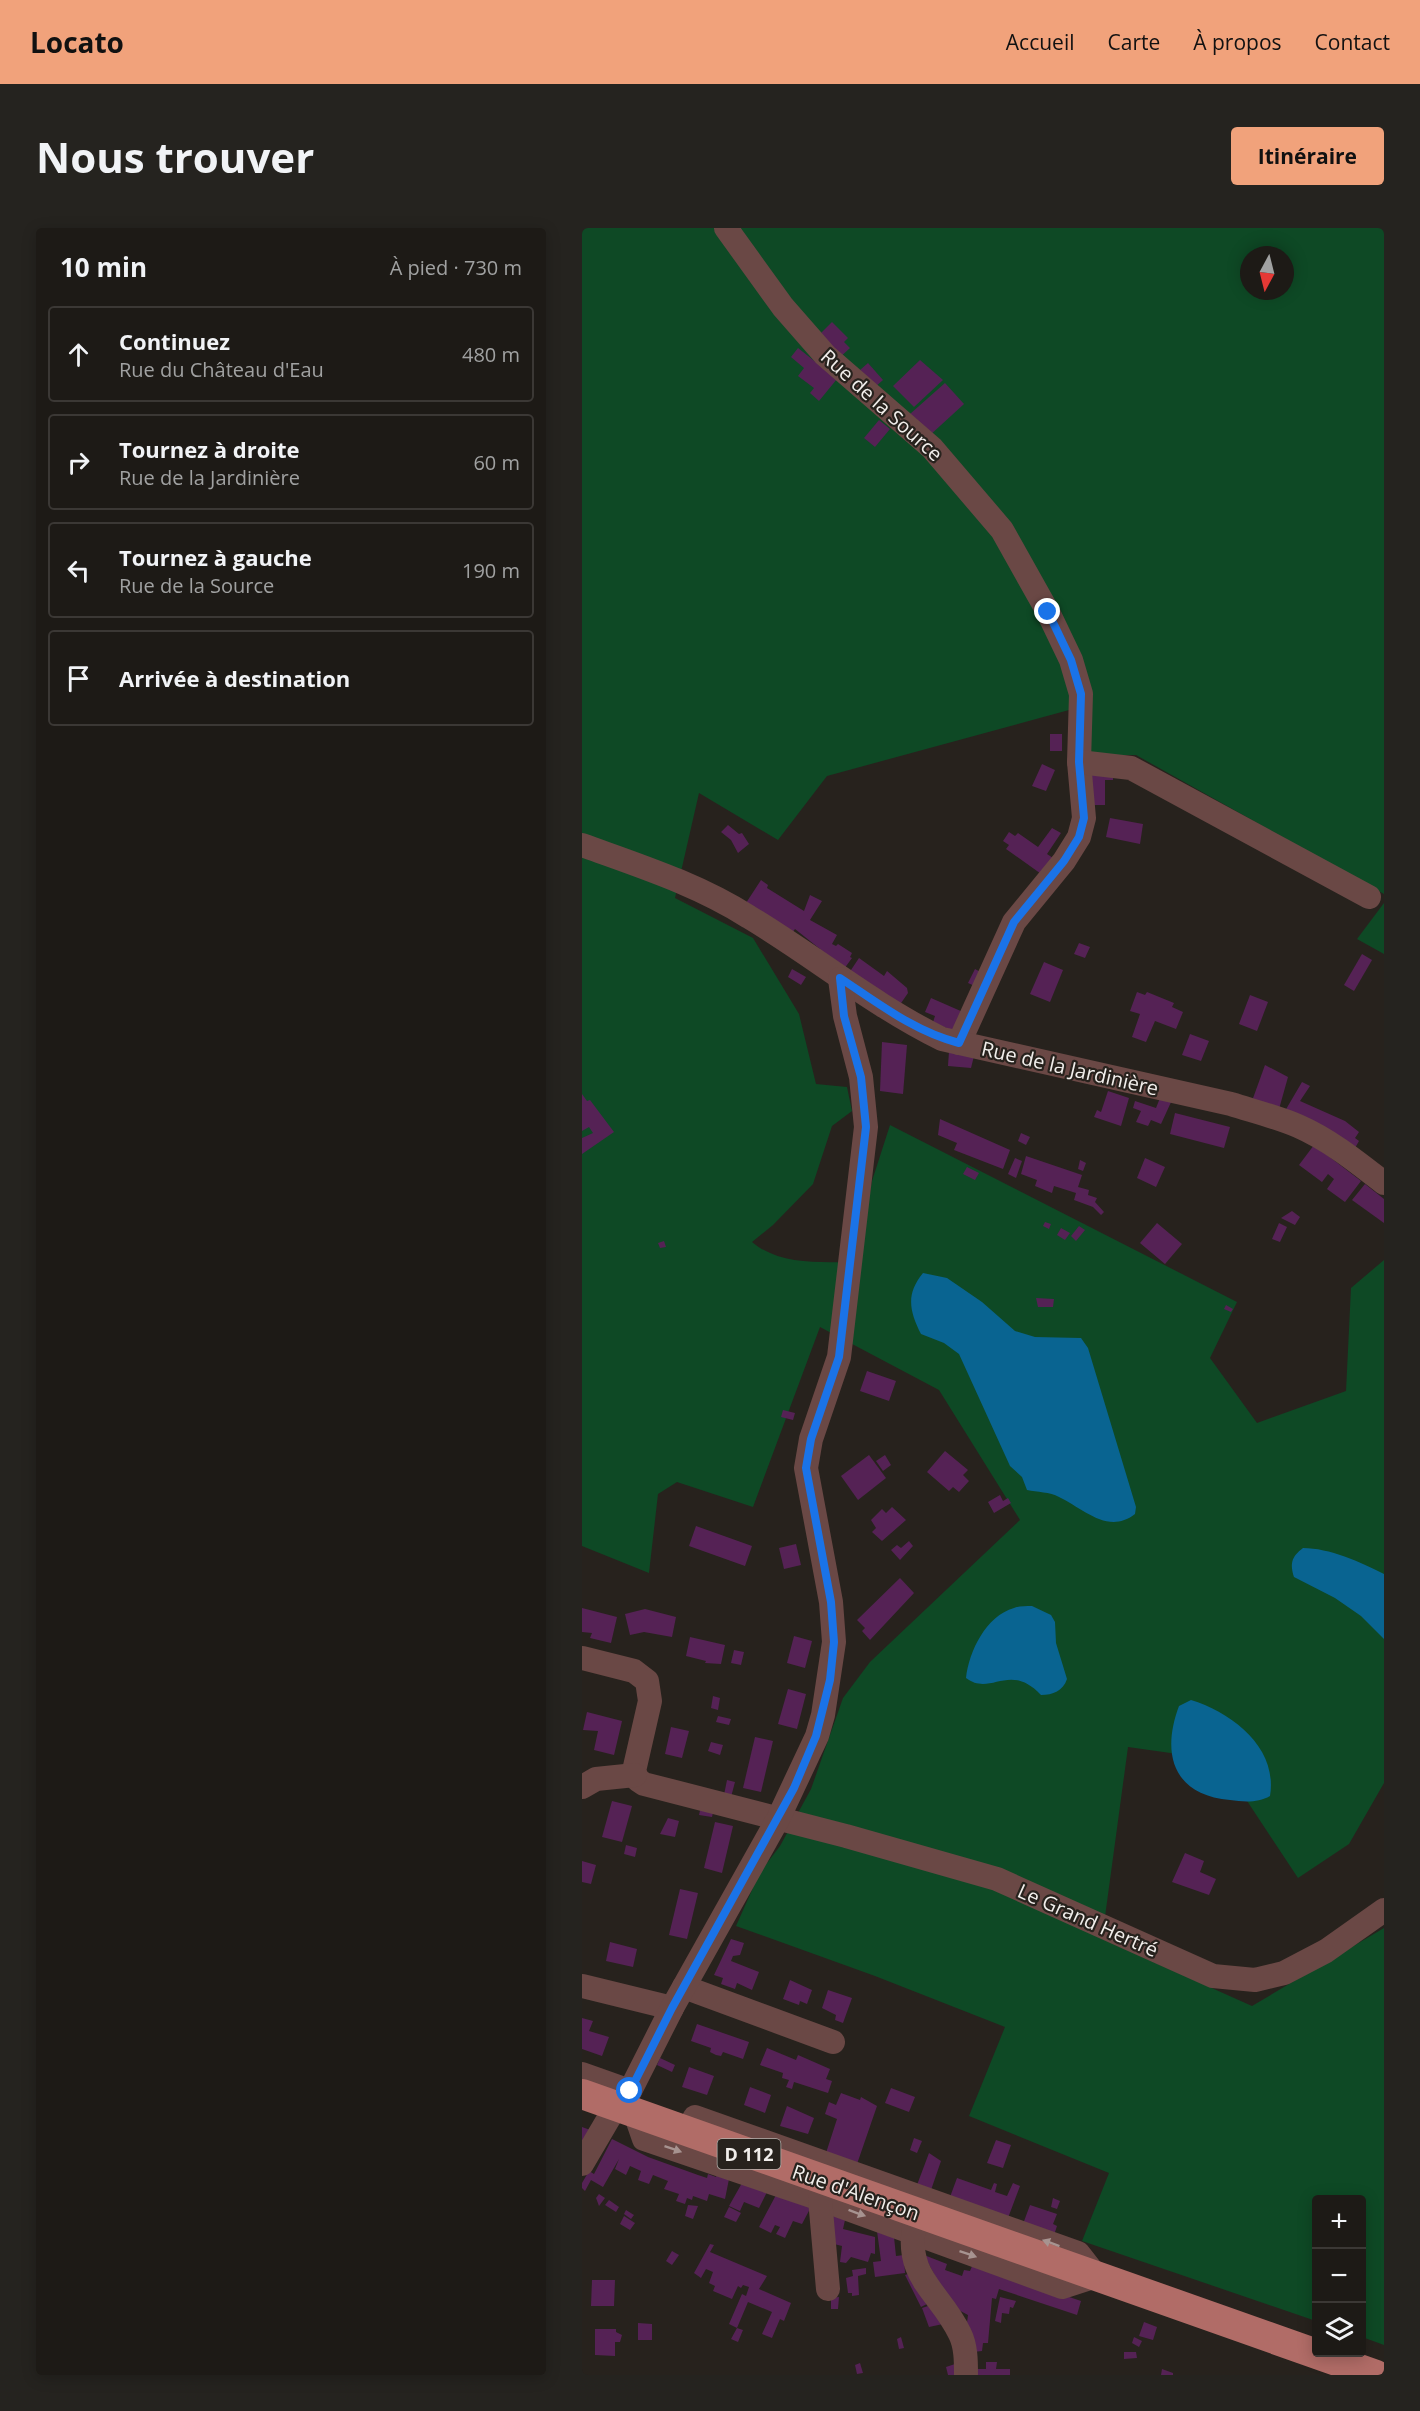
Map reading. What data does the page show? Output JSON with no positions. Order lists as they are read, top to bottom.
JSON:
{
  "streets": {
    "main road": ["D 112", "Rue d'Alençon"],
    "street": ["Rue de la Source", "Rue de la Jardinière", "Le Grand Hertré"]
  },
  "crossings": [
    ["Rue de la Source", "Rue de la Jardinière"],
    ["D 112", "Rue d'Alençon"]
  ],
  "north": "bottom",
  "page": {
    "header": "Locato",
    "nav": [
      "Accueil",
      "Carte",
      "À propos",
      "Contact"
    ],
    "buttons": "Itinéraire",
    "title": "Nous trouver",
    "heading": ["10 min", "À pied · 730 m"],
    "list": [
      ["Continuez", "Rue du Château d'Eau", "480 m"],
      ["Tournez à droite", "Rue de la Jardinière", "60 m"],
      ["Tournez à gauche", "Rue de la Source", "190 m"],
      "Arrivée à destination"
    ],
    "map_buttons": ["+", "−"]
  }
}
